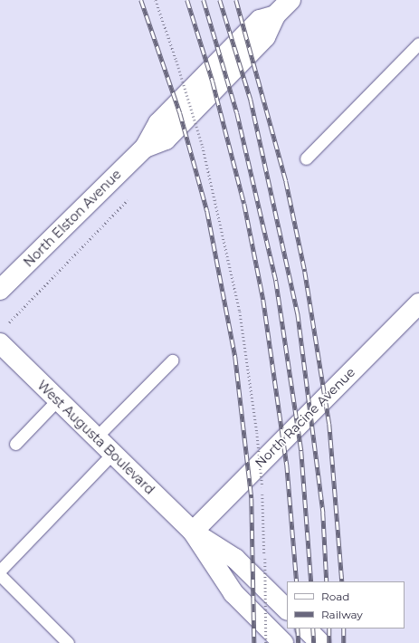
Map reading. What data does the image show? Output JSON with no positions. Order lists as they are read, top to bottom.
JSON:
{
  "streets": {
    "street": ["North Elston Avenue", "North Racine Avenue", "West Augusta Boulevard"]
  },
  "crossings": [
    ["North Racine Avenue", "West Augusta Boulevard"]
  ],
  "legend": ["Road", "Railway"]
}
